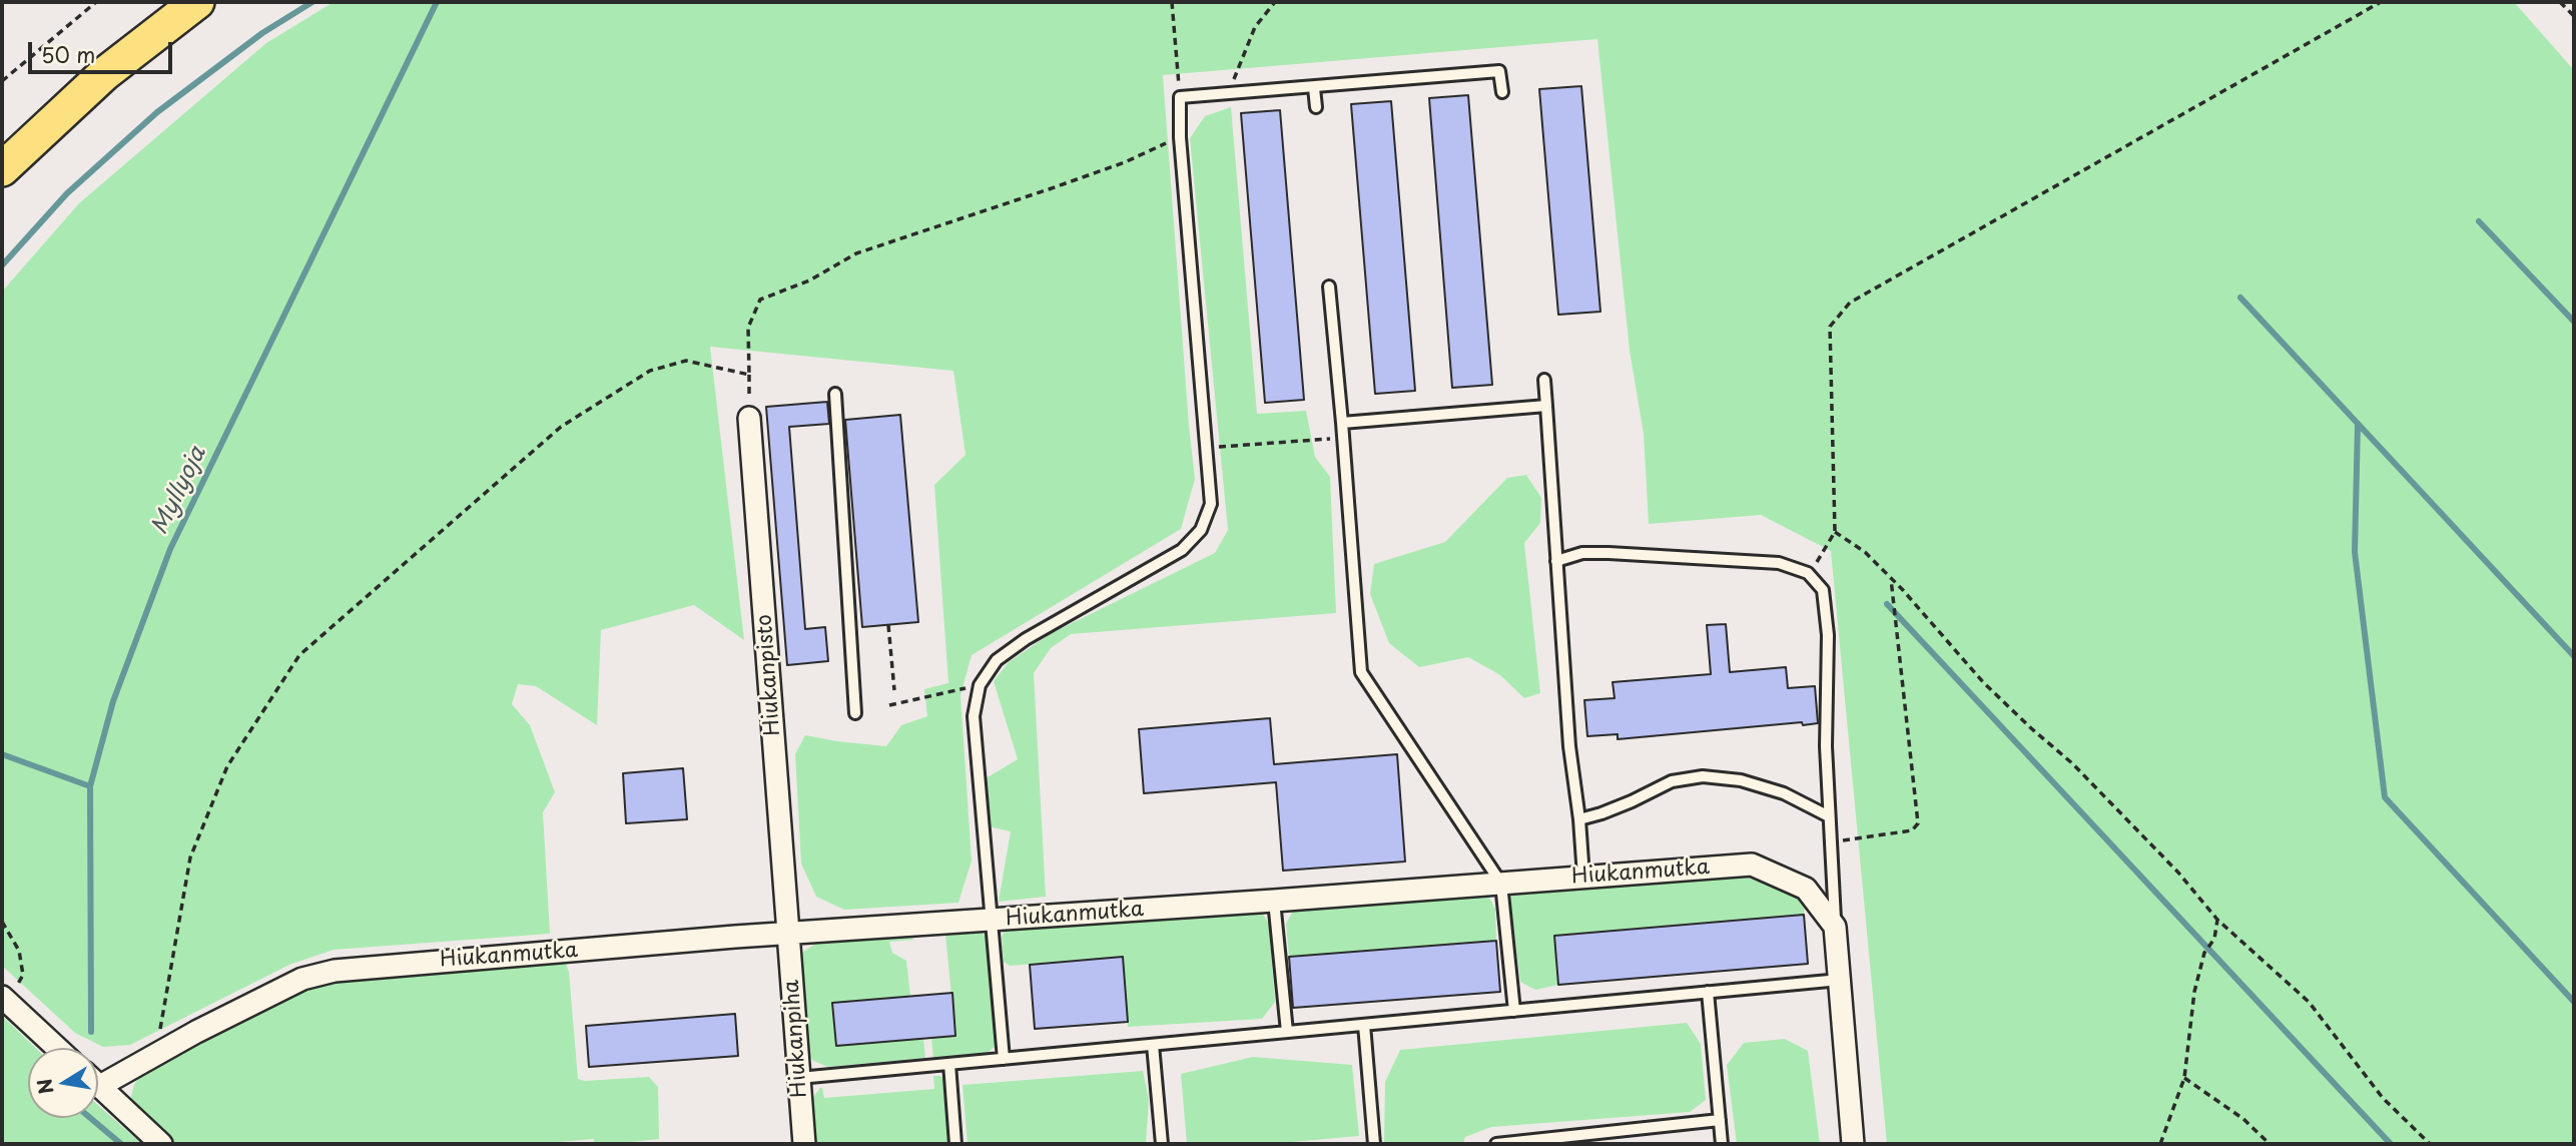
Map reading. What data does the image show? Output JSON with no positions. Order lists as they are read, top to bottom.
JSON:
{
  "streets": {
    "street": ["Hiukanpisto", "Hiukanmutka", "Hiukanpiha"]
  },
  "crossings": [
    ["Hiukanpisto", "Hiukanmutka"],
    ["Hiukanpisto", "Hiukanpiha"],
    ["Hiukanmutka", "Hiukanpiha"]
  ],
  "water": ["Myllyoja"],
  "scale_bar": "50 m",
  "north": "left"
}
